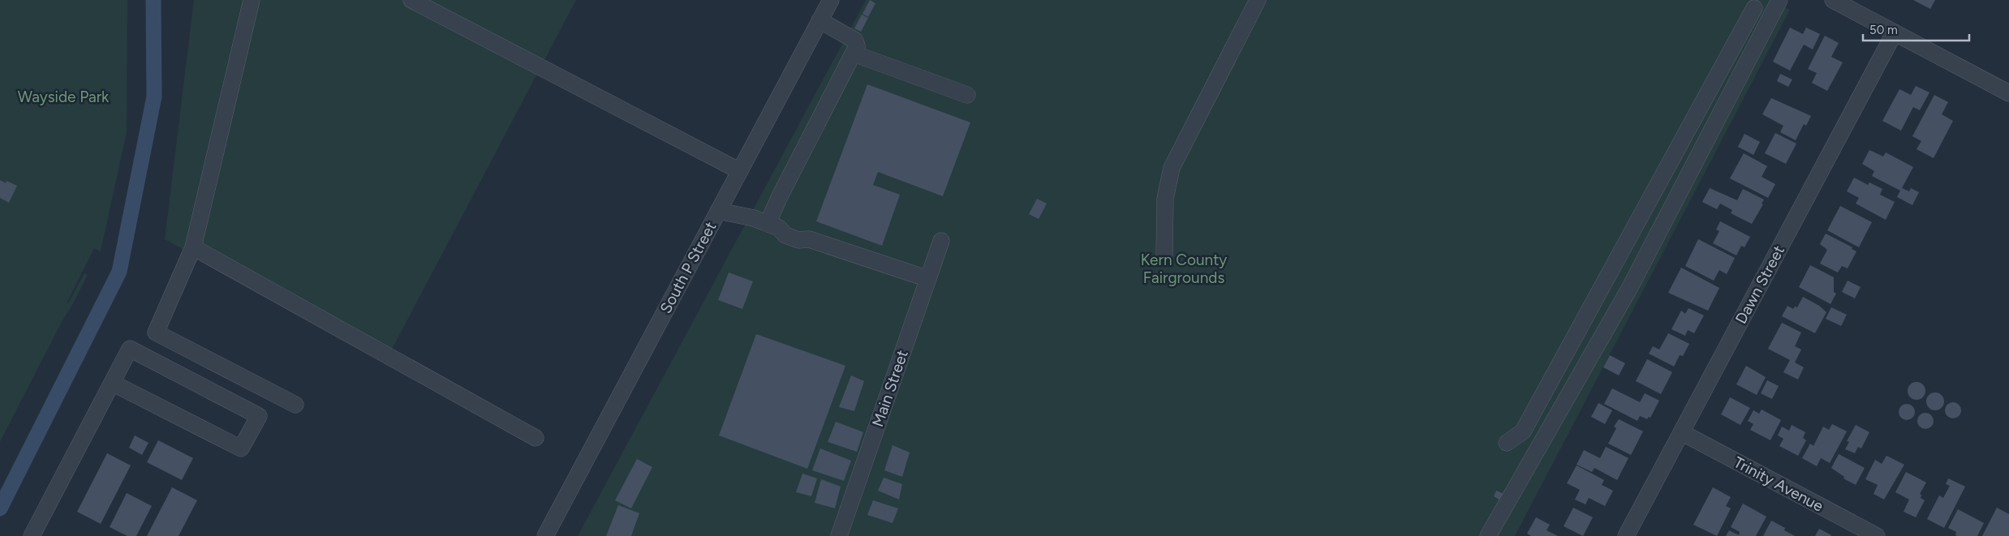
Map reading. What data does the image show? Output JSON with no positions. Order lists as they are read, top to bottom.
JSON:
{
  "streets": {
    "street": [
      "South P Street",
      "Dawn Street",
      "Main Street",
      "Trinity Avenue"
    ]
  },
  "crossings": [
    ["Dawn Street", "Trinity Avenue"]
  ],
  "parks": ["Wayside Park", "Kern County Fairgrounds"],
  "scale_bar": "50 m"
}
